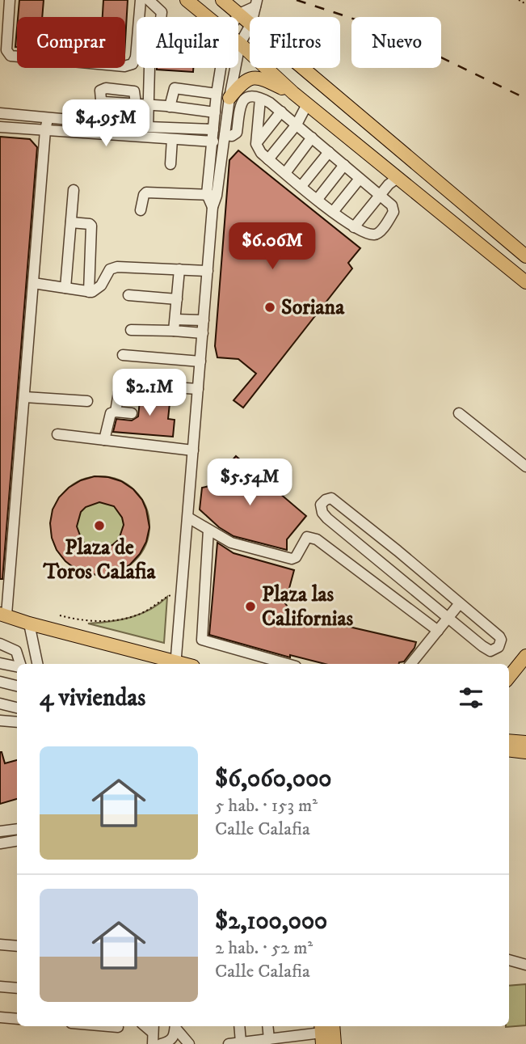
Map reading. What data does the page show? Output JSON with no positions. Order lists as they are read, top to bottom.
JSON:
{
  "places": ["Soriana", "Plaza de Toros Calafia", "Plaza las Californias"],
  "page": {
    "chip": [
      "Comprar",
      "Alquilar",
      "Filtros",
      "Nuevo"
    ],
    "price": [
      "$4.95M",
      "$6.06M",
      "$2.1M",
      "$5.54M"
    ],
    "heading": "4 viviendas",
    "list": [
      {
        "name": "$6,060,000",
        "note": "5 hab. · 153 m² · Calle Calafia"
      },
      {
        "name": "$2,100,000",
        "note": "2 hab. · 52 m² · Calle Calafia"
      }
    ]
  }
}
